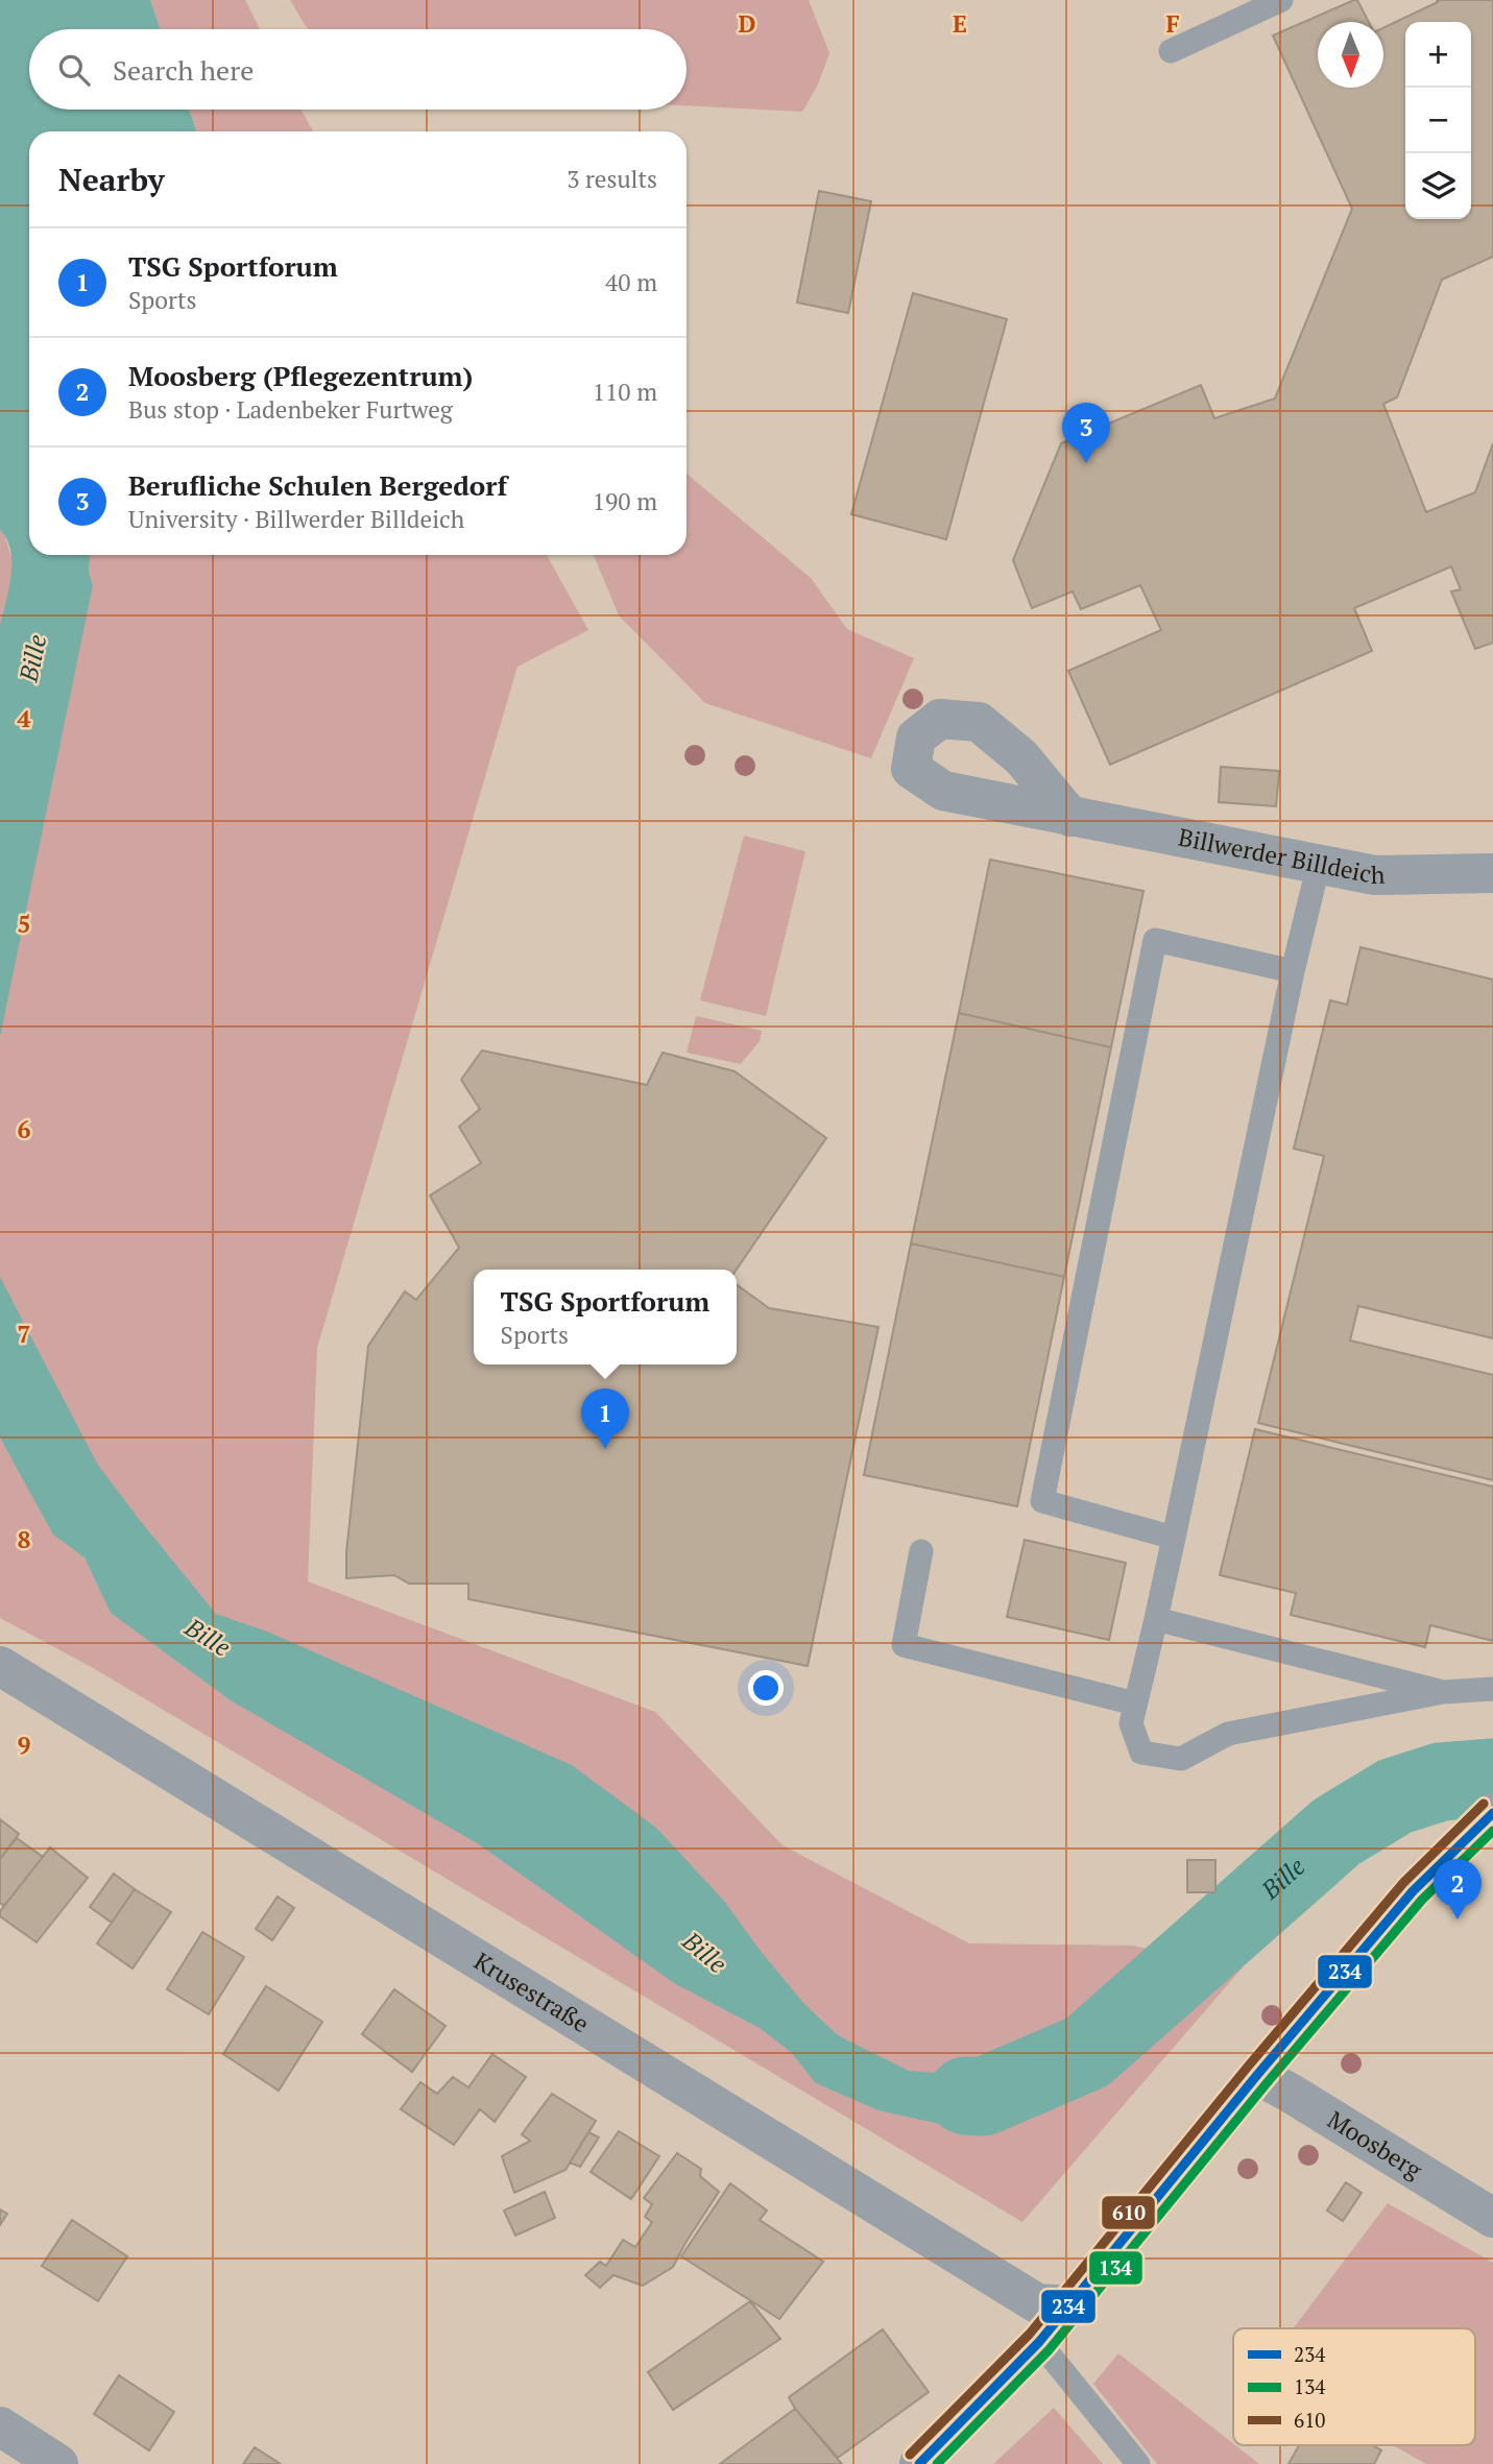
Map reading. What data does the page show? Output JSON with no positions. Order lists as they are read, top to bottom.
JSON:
{
  "streets": {
    "street": ["Billwerder Billdeich", "Krusestraße", "Moosberg"]
  },
  "water": ["Bille"],
  "lines": ["transit line 610", "transit line 234", "transit line 134"],
  "legend": ["234", "134", "610"],
  "north": "bottom",
  "page": {
    "map_buttons": ["+", "−"],
    "search": "Search here",
    "heading": ["Nearby", "3 results"],
    "list": [
      {
        "mark": "1",
        "name": "TSG Sportforum",
        "note": "Sports",
        "value": "40 m"
      },
      {
        "mark": "2",
        "name": "Moosberg (Pflegezentrum)",
        "note": "Bus stop · Ladenbeker Furtweg",
        "value": "110 m"
      },
      {
        "mark": "3",
        "name": "Berufliche Schulen Bergedorf",
        "note": "University · Billwerder Billdeich",
        "value": "190 m"
      }
    ],
    "pins": ["3", "1", "2"],
    "popup": ["TSG Sportforum", "Sports"]
  },
  "grid": {
    "columns": ["D", "E", "F"],
    "rows": [
      "4",
      "5",
      "6",
      "7",
      "8",
      "9"
    ]
  }
}
